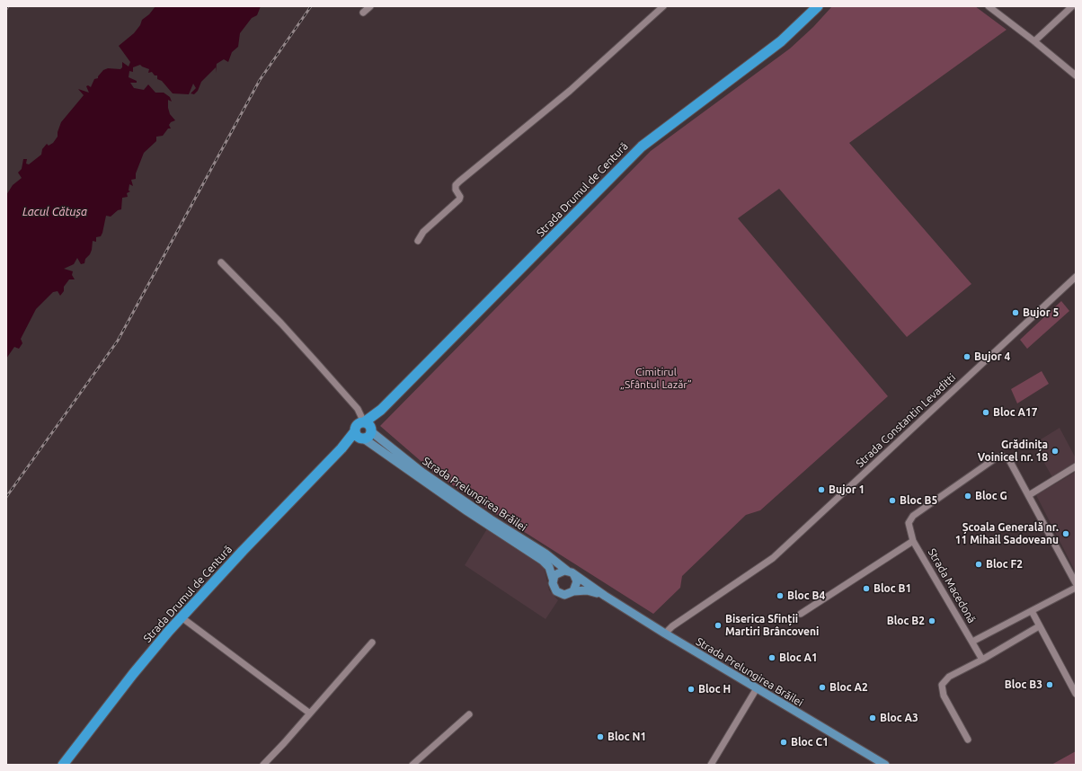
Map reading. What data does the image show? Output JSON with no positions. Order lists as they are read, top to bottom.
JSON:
{
  "streets": {
    "highway": ["Strada Drumul de Centură"],
    "main road": ["Strada Prelungirea Brăilei"],
    "street": ["Strada Constantin Levaditti", "Strada Macedonă"]
  },
  "crossings": [
    ["Strada Constantin Levaditti", "Strada Prelungirea Brăilei"]
  ],
  "water": ["Lacul Cătușa"],
  "parks": ["Cimitirul „Sfântul Lazăr”"],
  "places": [
    "Bujor 5",
    "Bujor 4",
    "Bloc A17",
    "Grădinița Voinicel nr. 18",
    "Bujor 1",
    "Bloc G",
    "Bloc B5",
    "Școala Generală nr. 11 Mihail Sadoveanu",
    "Bloc F2",
    "Bloc B1",
    "Bloc B4",
    "Bloc B2",
    "Biserica Sfinții Martiri Brâncoveni",
    "Bloc A1",
    "Bloc B3",
    "Bloc A2",
    "Bloc H",
    "Bloc A3",
    "Bloc N1",
    "Bloc C1"
  ]
}
